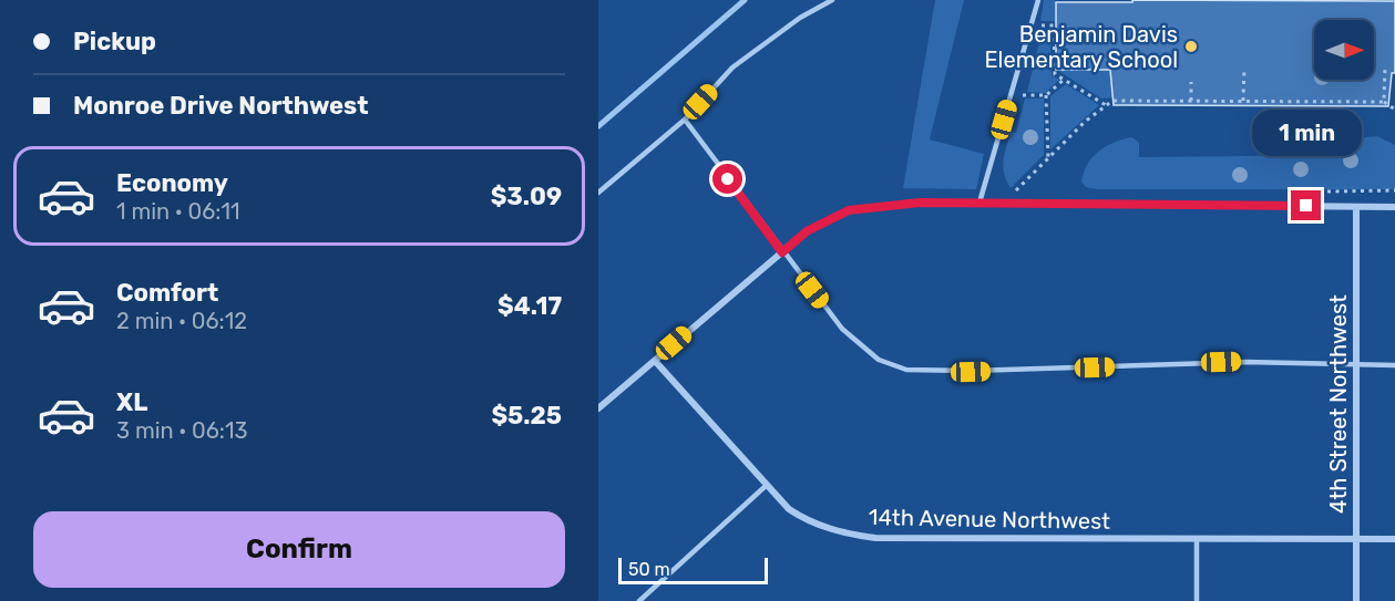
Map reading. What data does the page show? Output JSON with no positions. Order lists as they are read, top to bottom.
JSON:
{
  "streets": {
    "street": ["4th Street Northwest", "14th Avenue Northwest"]
  },
  "crossings": [
    ["4th Street Northwest", "14th Avenue Northwest"]
  ],
  "places": ["Benjamin Davis Elementary School"],
  "scale_bar": "50 m",
  "north": "right",
  "page": {
    "banner": ["Pickup", "Monroe Drive Northwest"],
    "bubble": "1 min",
    "list": [
      {
        "name": "Economy",
        "note": "1 min · 06:11",
        "value": "$3.09"
      },
      {
        "name": "Comfort",
        "note": "2 min · 06:12",
        "value": "$4.17"
      },
      {
        "name": "XL",
        "note": "3 min · 06:13",
        "value": "$5.25"
      }
    ],
    "buttons": "Confirm",
    "scale": "50 m"
  }
}
